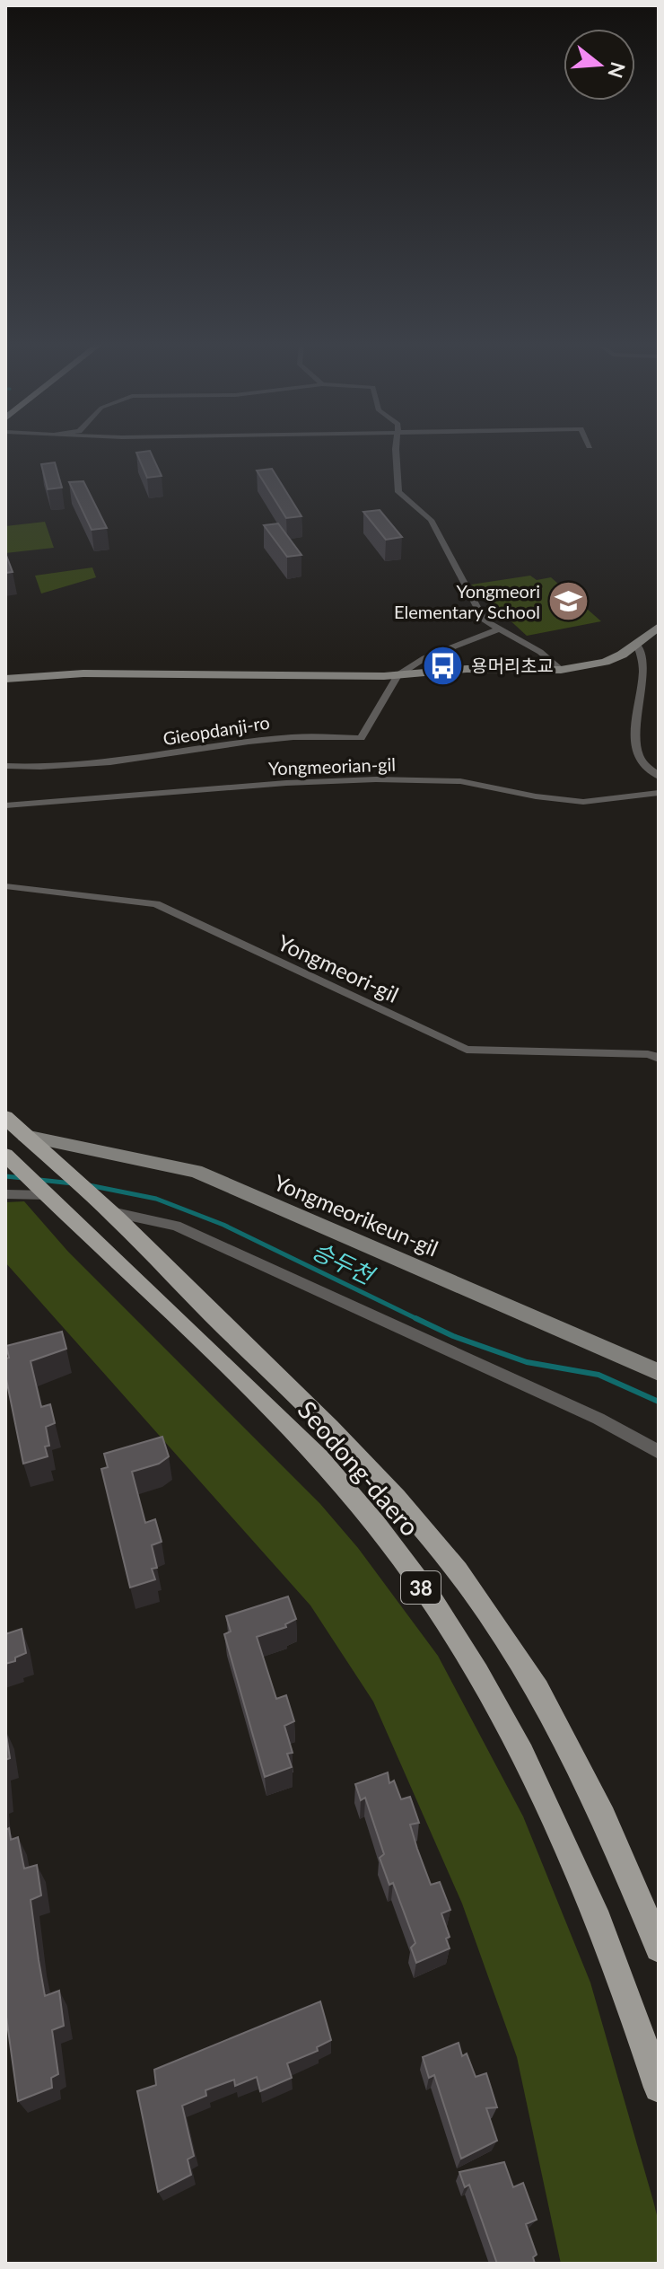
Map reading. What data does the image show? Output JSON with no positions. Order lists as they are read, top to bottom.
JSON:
{
  "streets": {
    "main road": ["Seodong-daero", "38"],
    "street": [
      "Gieopdanji-ro",
      "Yongmeorian-gil",
      "Yongmeori-gil",
      "Yongmeorikeun-gil"
    ]
  },
  "crossings": [
    ["Yongmeorikeun-gil", "Seodong-daero"]
  ],
  "water": ["승두천"],
  "places": {
    "school or university": ["Yongmeori Elementary School"],
    "bus stop": ["용머리초교"]
  },
  "north": "right"
}
